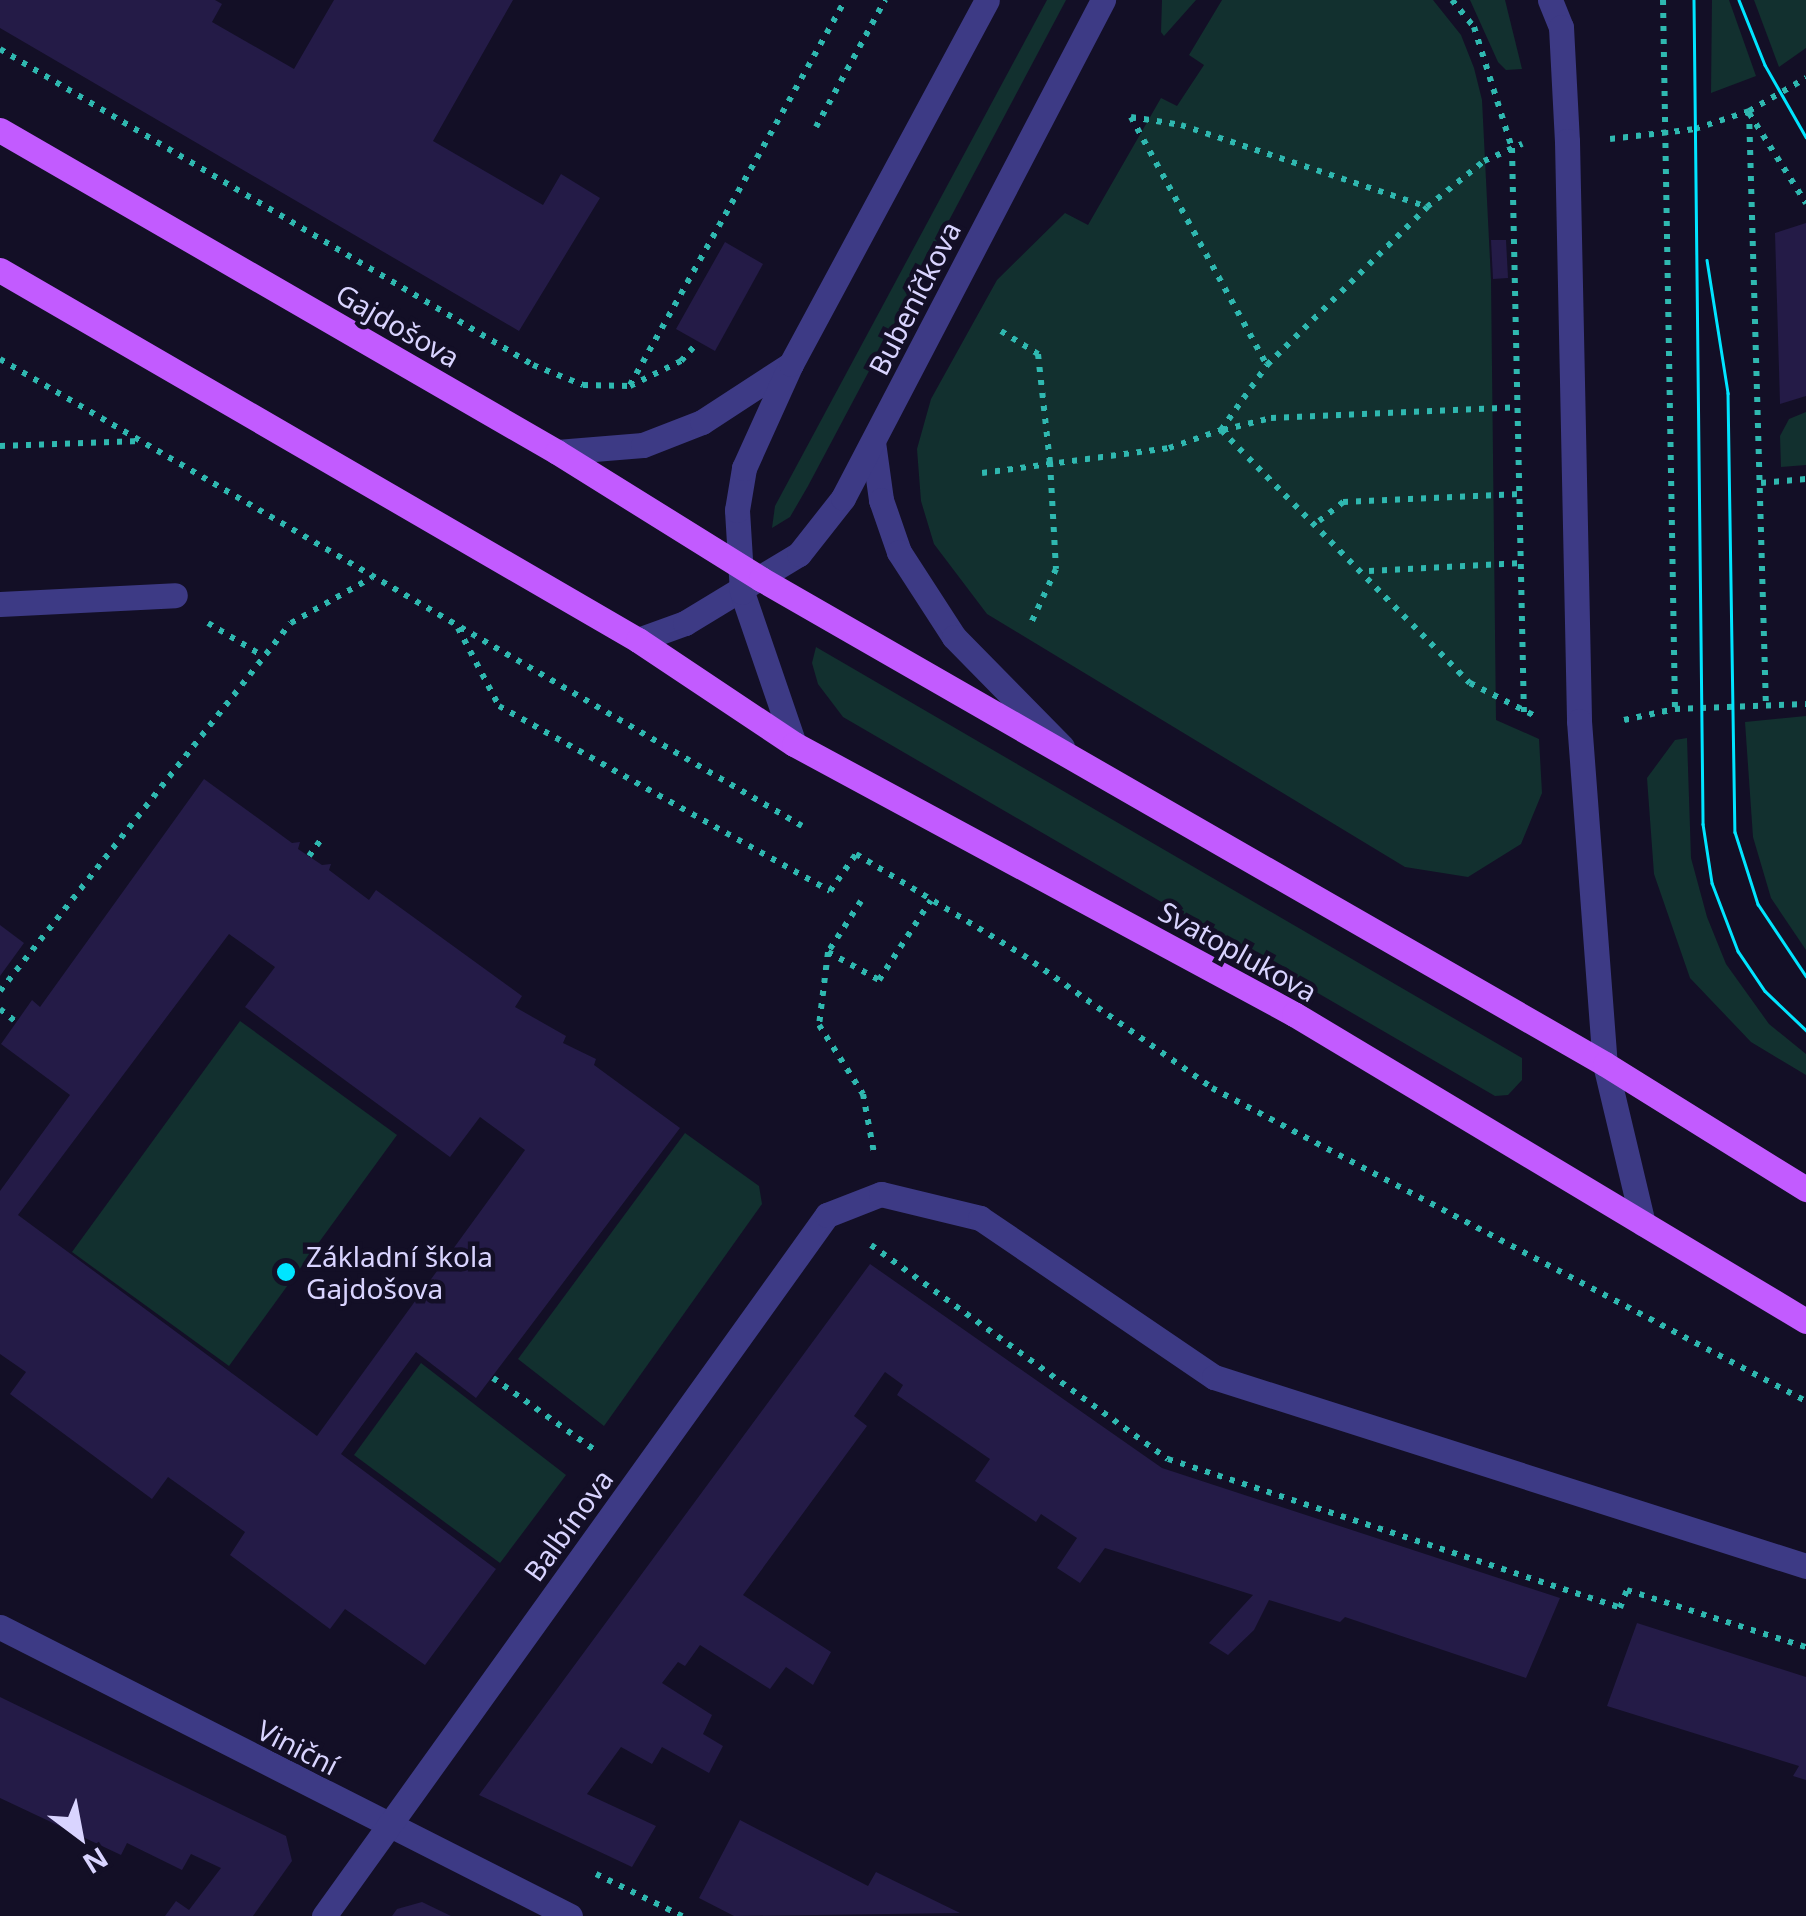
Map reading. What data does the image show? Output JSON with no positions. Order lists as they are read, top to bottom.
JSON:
{
  "streets": {
    "main road": ["Gajdošova", "Svatoplukova"],
    "street": ["Bubeníčkova", "Balbínova", "Viniční"]
  },
  "crossings": [
    ["Bubeníčkova", "Gajdošova"],
    ["Bubeníčkova", "Svatoplukova"],
    ["Balbínova", "Viniční"]
  ],
  "places": ["Základní škola Gajdošova"],
  "north": "bottom right"
}
